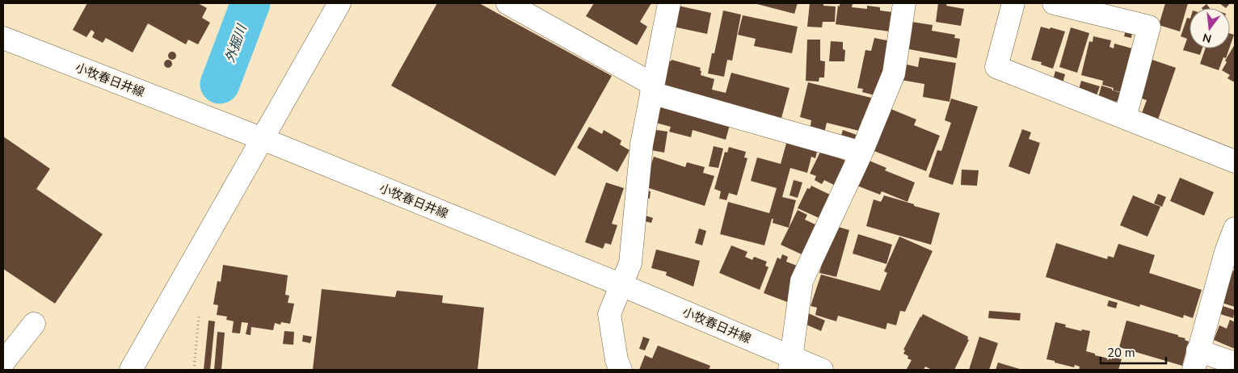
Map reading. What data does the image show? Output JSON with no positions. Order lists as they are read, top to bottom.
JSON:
{
  "streets": {
    "street": ["小牧春日井線"]
  },
  "water": ["外掘川"],
  "scale_bar": "20 m",
  "north": "bottom"
}
